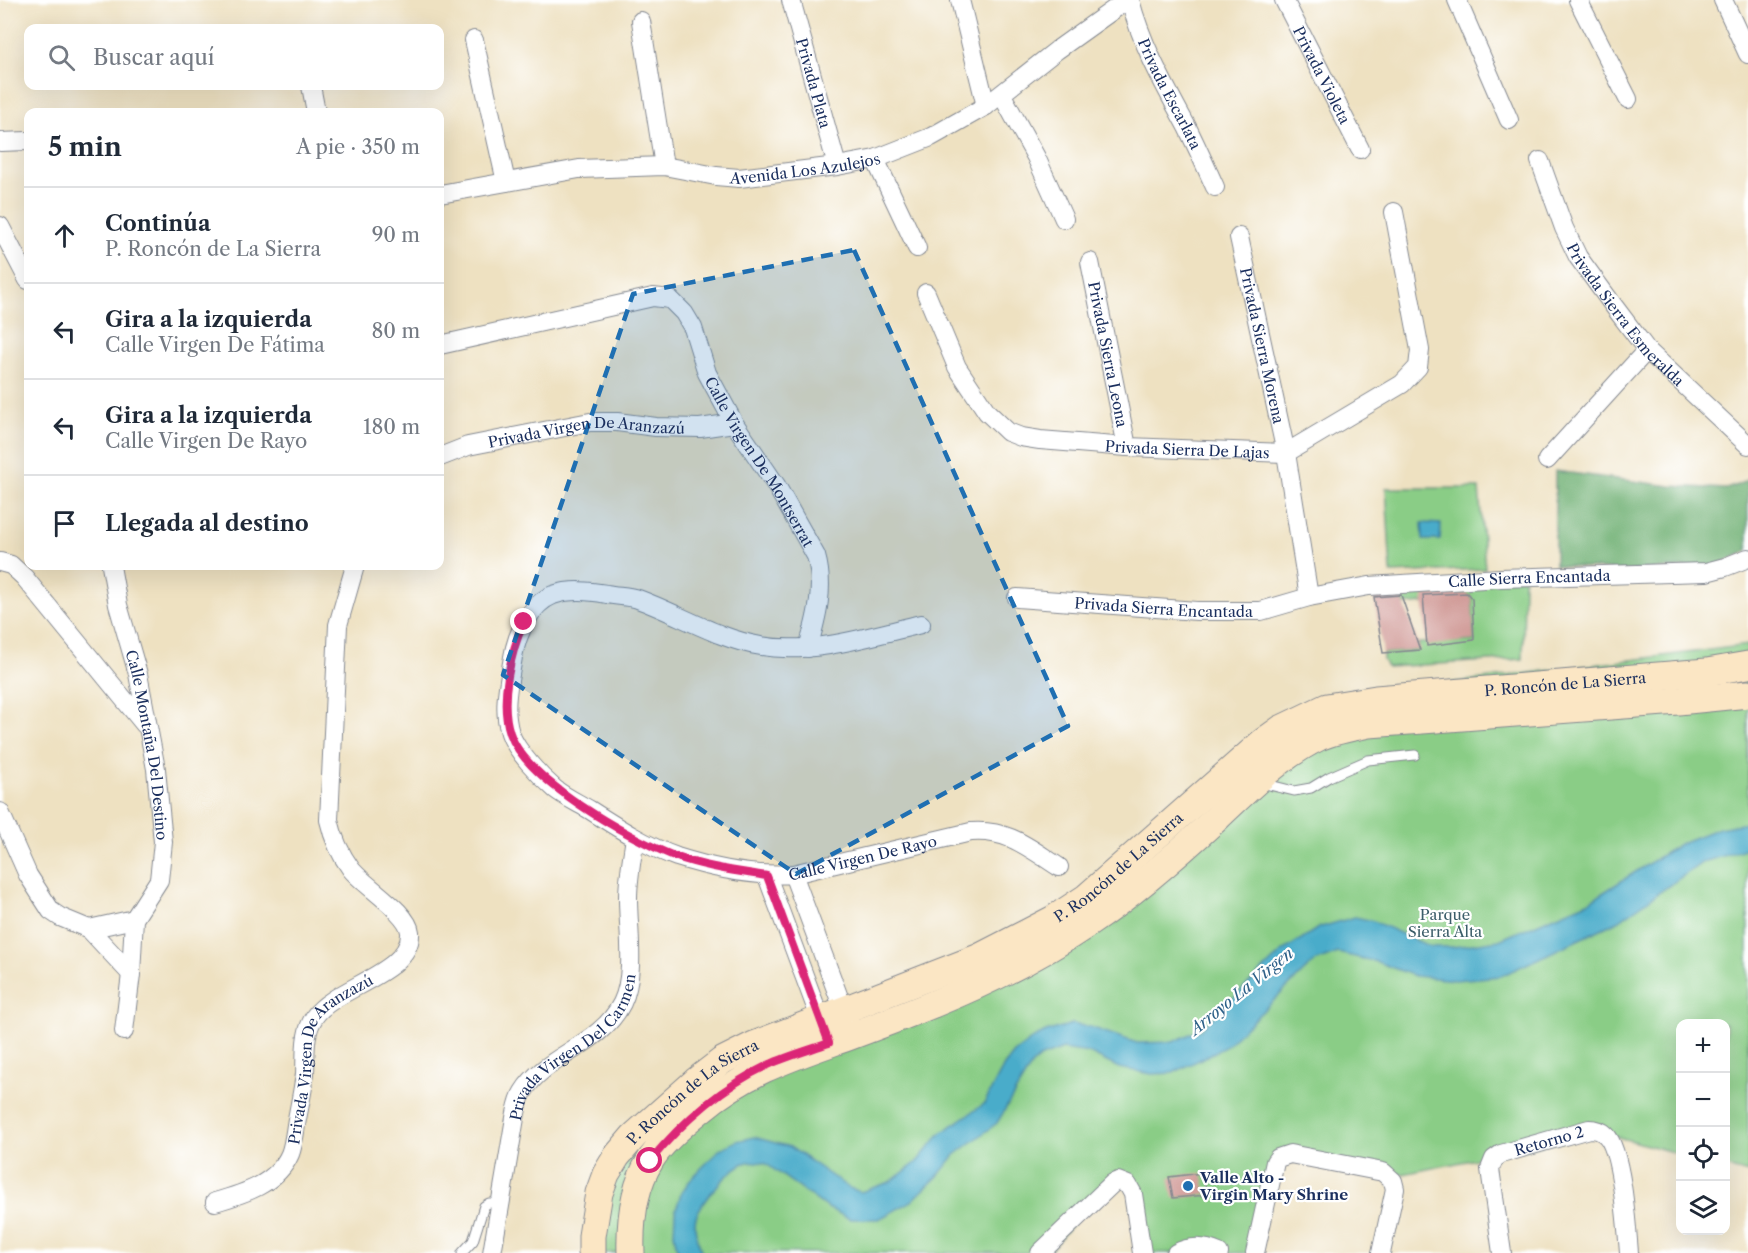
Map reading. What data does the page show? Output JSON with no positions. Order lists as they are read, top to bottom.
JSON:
{
  "streets": {
    "street": [
      "Privada Violeta",
      "Privada Plata",
      "Privada Escarlata",
      "Avenida Los Azulejos",
      "Privada Sierra Esmeralda",
      "Privada Sierra Morena",
      "Privada Sierra Leona",
      "Privada Virgen De Aranzazú",
      "Privada Sierra De Lajas",
      "Calle Virgen De Montserrat",
      "Calle Sierra Encantada",
      "Privada Sierra Encantada",
      "P. Roncón de La Sierra",
      "Calle Montaña Del Destino",
      "Calle Virgen De Rayo",
      "Privada Virgen Del Carmen",
      "Retorno 2"
    ]
  },
  "crossings": [
    ["Privada Plata", "Avenida Los Azulejos"],
    ["Privada Escarlata", "Avenida Los Azulejos"],
    ["Privada Sierra Morena", "Privada Sierra De Lajas"],
    ["Privada Sierra Morena", "Calle Sierra Encantada"],
    ["Privada Sierra Morena", "Privada Sierra Encantada"],
    ["Privada Sierra Leona", "Privada Sierra De Lajas"],
    ["Privada Virgen De Aranzazú", "Calle Virgen De Montserrat"],
    ["Calle Virgen De Montserrat", "Calle Virgen De Rayo"],
    ["Calle Sierra Encantada", "Privada Sierra Encantada"],
    ["Calle Virgen De Rayo", "Privada Virgen Del Carmen"]
  ],
  "water": ["Arroyo La Virgen"],
  "parks": ["Parque Sierra Alta"],
  "places": ["Valle Alto - Virgin Mary Shrine"],
  "page": {
    "search": "Buscar aquí",
    "heading": ["5 min", "A pie · 350 m"],
    "list": [
      ["Continúa", "P. Roncón de La Sierra", "90 m"],
      ["Gira a la izquierda", "Calle Virgen De Fátima", "80 m"],
      ["Gira a la izquierda", "Calle Virgen De Rayo", "180 m"],
      "Llegada al destino"
    ],
    "map_buttons": ["+", "−"]
  }
}
